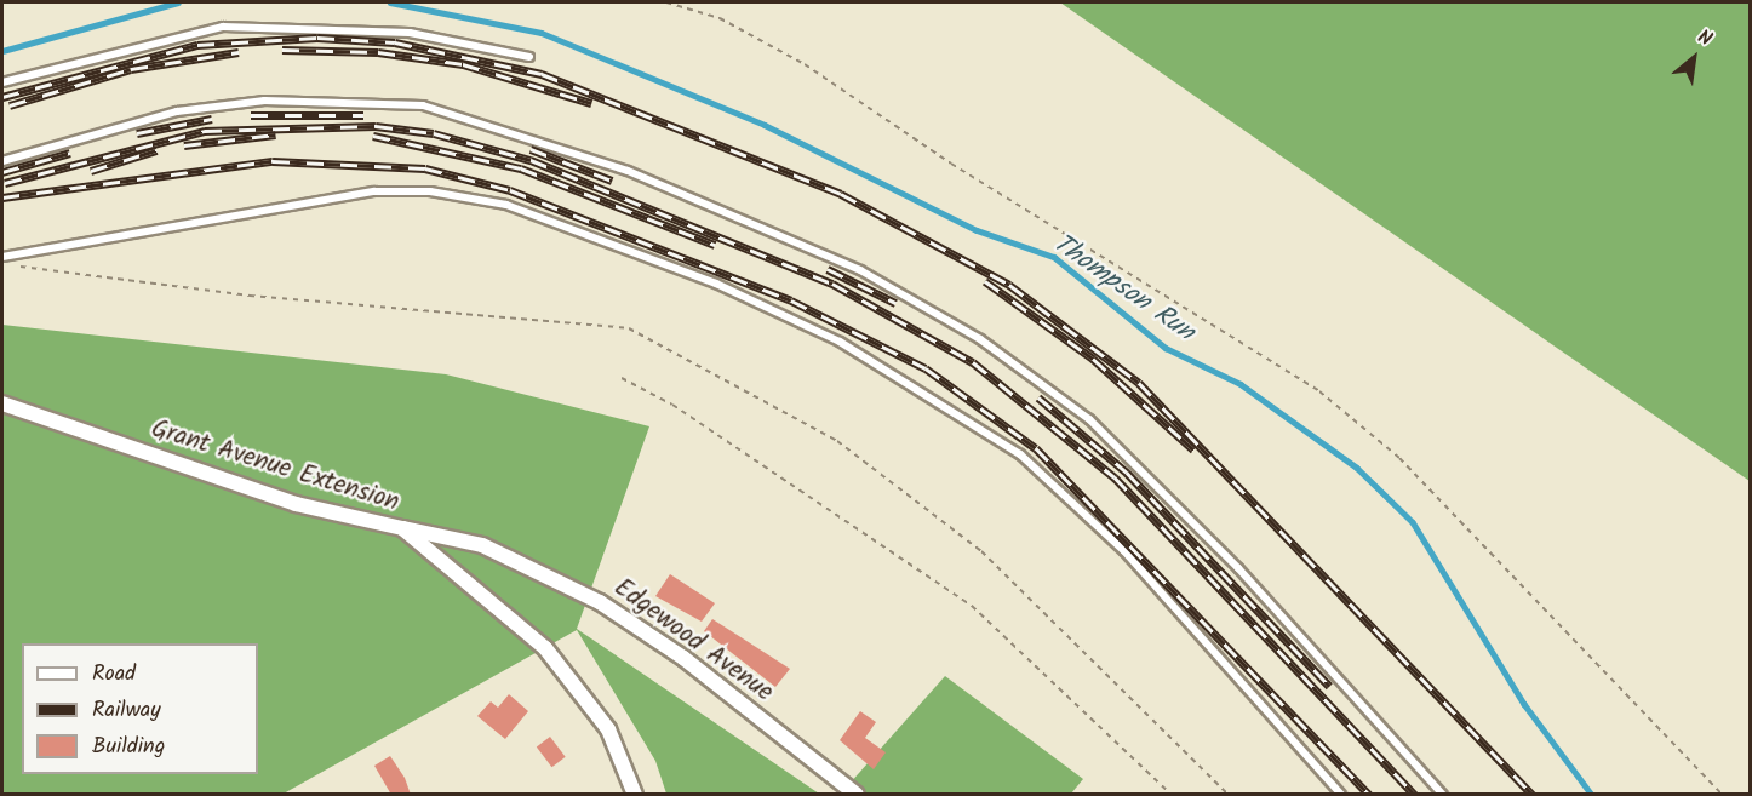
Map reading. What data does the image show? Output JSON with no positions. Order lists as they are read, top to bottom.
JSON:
{
  "streets": {
    "street": ["Grant Avenue Extension", "Edgewood Avenue"]
  },
  "crossings": [
    ["Grant Avenue Extension", "Edgewood Avenue"]
  ],
  "water": ["Thompson Run"],
  "legend": ["Road", "Railway", "Building"],
  "north": "top right"
}
